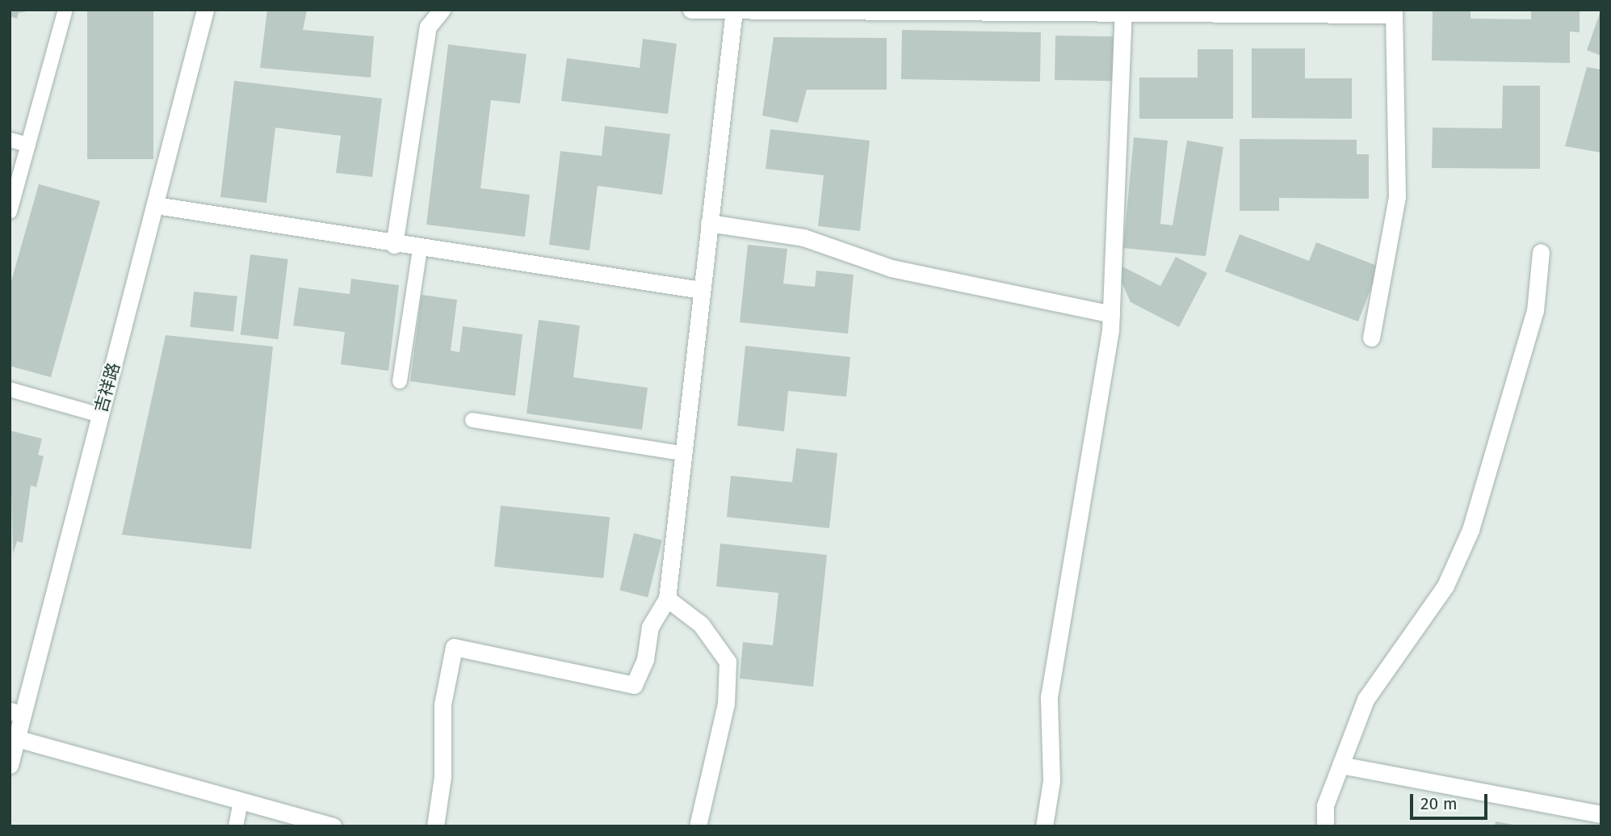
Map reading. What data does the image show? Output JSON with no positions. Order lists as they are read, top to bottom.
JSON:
{
  "streets": {
    "street": ["吉祥路"]
  },
  "scale_bar": "20 m"
}
